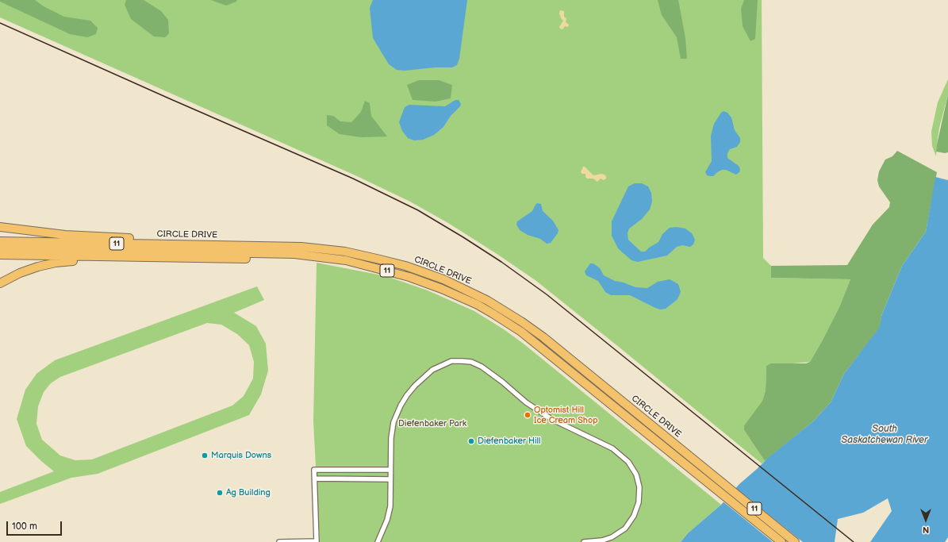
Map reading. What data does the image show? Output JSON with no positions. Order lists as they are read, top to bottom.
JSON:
{
  "streets": {
    "highway": ["CIRCLE DRIVE", "11"]
  },
  "water": ["South Saskatchewan River"],
  "parks": ["Diefenbaker Park"],
  "places": [
    "Optomist Hill Ice Cream Shop",
    "Diefenbaker Hill",
    "Marquis Downs",
    "Ag Building"
  ],
  "scale_bar": "100 m",
  "north": "bottom"
}
